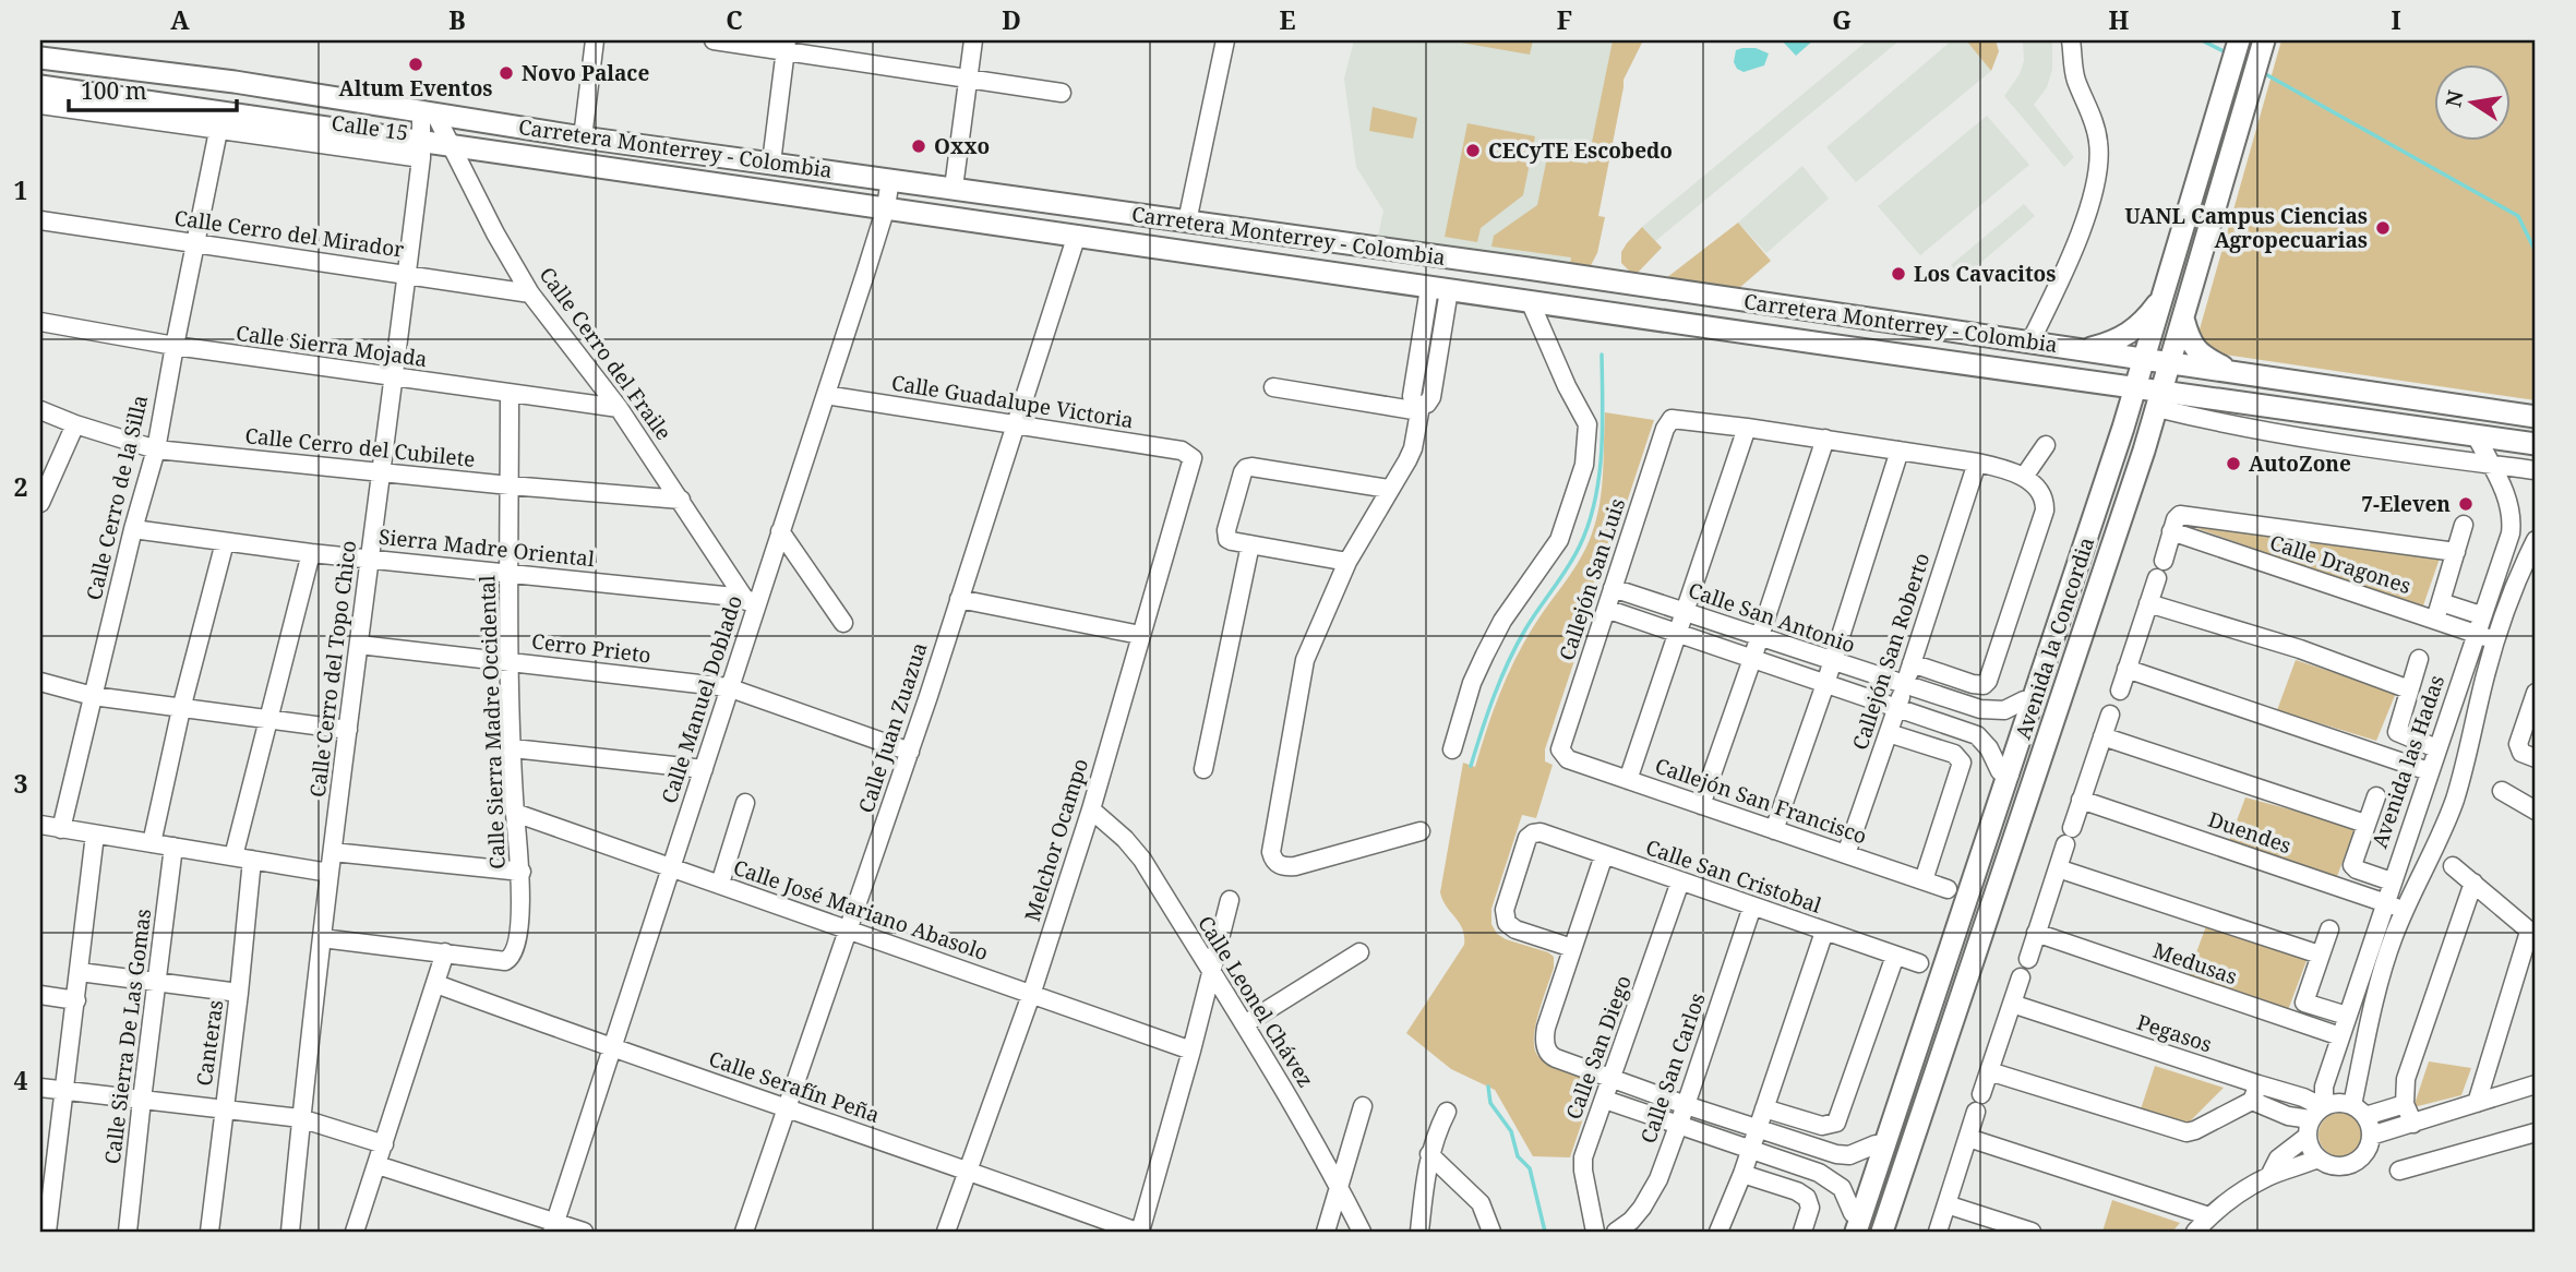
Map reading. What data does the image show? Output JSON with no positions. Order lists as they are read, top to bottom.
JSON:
{
  "streets": {
    "main road": ["Carretera Monterrey - Colombia", "Avenida la Concordia"],
    "street": [
      "Calle 15",
      "Calle Cerro del Mirador",
      "Calle Sierra Mojada",
      "Calle Cerro del Fraile",
      "Calle Guadalupe Victoria",
      "Calle Cerro del Cubilete",
      "Calle Cerro de la Silla",
      "Sierra Madre Oriental",
      "Calle Dragones",
      "Callejón San Luis",
      "Calle San Antonio",
      "Cerro Prieto",
      "Callejón San Roberto",
      "Calle Cerro del Topo Chico",
      "Calle Manuel Doblado",
      "Calle Sierra Madre Occidental",
      "Calle Juan Zuazua",
      "Avenida las Hadas",
      "Callejón San Francisco",
      "Duendes",
      "Melchor Ocampo",
      "Calle San Cristobal",
      "Calle José Mariano Abasolo",
      "Medusas",
      "Calle Leonel Chávez",
      "Pegasos",
      "Calle Sierra De Las Gomas",
      "Canteras",
      "Calle San Diego",
      "Calle San Carlos",
      "Calle Serafín Peña"
    ]
  },
  "crossings": [
    ["Calle 15", "Carretera Monterrey - Colombia"],
    ["Calle 15", "Calle Cerro de la Silla"],
    ["Calle 15", "Calle Cerro del Topo Chico"],
    ["Carretera Monterrey - Colombia", "Calle Cerro del Fraile"],
    ["Carretera Monterrey - Colombia", "Avenida la Concordia"],
    ["Carretera Monterrey - Colombia", "Calle Cerro del Topo Chico"],
    ["Carretera Monterrey - Colombia", "Calle Manuel Doblado"],
    ["Carretera Monterrey - Colombia", "Calle Juan Zuazua"],
    ["Carretera Monterrey - Colombia", "Avenida las Hadas"],
    ["Calle Cerro del Mirador", "Calle Cerro del Fraile"],
    ["Calle Cerro del Mirador", "Calle Cerro de la Silla"],
    ["Calle Cerro del Mirador", "Calle Cerro del Topo Chico"],
    ["Calle Sierra Mojada", "Calle Cerro del Fraile"],
    ["Calle Sierra Mojada", "Calle Cerro de la Silla"],
    ["Calle Sierra Mojada", "Calle Cerro del Topo Chico"],
    ["Calle Sierra Mojada", "Calle Sierra Madre Occidental"],
    ["Calle Cerro del Fraile", "Calle Cerro del Cubilete"],
    ["Calle Cerro del Fraile", "Sierra Madre Oriental"],
    ["Calle Cerro del Fraile", "Calle Cerro del Topo Chico"],
    ["Calle Cerro del Fraile", "Calle Manuel Doblado"],
    ["Calle Guadalupe Victoria", "Calle Manuel Doblado"],
    ["Calle Guadalupe Victoria", "Calle Juan Zuazua"],
    ["Calle Guadalupe Victoria", "Melchor Ocampo"],
    ["Calle Cerro del Cubilete", "Calle Cerro de la Silla"],
    ["Calle Cerro del Cubilete", "Calle Cerro del Topo Chico"],
    ["Calle Cerro del Cubilete", "Calle Sierra Madre Occidental"],
    ["Calle Cerro de la Silla", "Sierra Madre Oriental"],
    ["Sierra Madre Oriental", "Calle Cerro del Topo Chico"],
    ["Sierra Madre Oriental", "Calle Manuel Doblado"],
    ["Sierra Madre Oriental", "Calle Sierra Madre Occidental"],
    ["Sierra Madre Oriental", "Canteras"],
    ["Calle Dragones", "Avenida las Hadas"],
    ["Callejón San Luis", "Calle San Antonio"],
    ["Callejón San Luis", "Callejón San Francisco"],
    ["Calle San Antonio", "Avenida la Concordia"],
    ["Calle San Antonio", "Callejón San Roberto"],
    ["Cerro Prieto", "Calle Cerro del Topo Chico"],
    ["Cerro Prieto", "Calle Manuel Doblado"],
    ["Cerro Prieto", "Calle Sierra Madre Occidental"],
    ["Cerro Prieto", "Calle Juan Zuazua"],
    ["Callejón San Roberto", "Callejón San Francisco"],
    ["Calle Manuel Doblado", "Calle José Mariano Abasolo"],
    ["Calle Manuel Doblado", "Calle Serafín Peña"],
    ["Calle Sierra Madre Occidental", "Calle José Mariano Abasolo"],
    ["Calle Juan Zuazua", "Calle José Mariano Abasolo"],
    ["Calle Juan Zuazua", "Calle Serafín Peña"],
    ["Avenida las Hadas", "Duendes"],
    ["Avenida las Hadas", "Medusas"],
    ["Avenida las Hadas", "Pegasos"],
    ["Melchor Ocampo", "Calle José Mariano Abasolo"],
    ["Melchor Ocampo", "Calle Leonel Chávez"],
    ["Melchor Ocampo", "Calle Serafín Peña"],
    ["Calle San Cristobal", "Calle San Diego"],
    ["Calle San Cristobal", "Calle San Carlos"]
  ],
  "places": [
    "Altum Eventos",
    "Novo Palace",
    "Oxxo",
    "CECyTE Escobedo",
    "UANL Campus Ciencias Agropecuarias",
    "Los Cavacitos",
    "AutoZone",
    "7-Eleven"
  ],
  "scale_bar": "100 m",
  "north": "left",
  "grid": {
    "columns": [
      "A",
      "B",
      "C",
      "D",
      "E",
      "F",
      "G",
      "H",
      "I"
    ],
    "rows": [
      "1",
      "2",
      "3",
      "4"
    ]
  }
}
